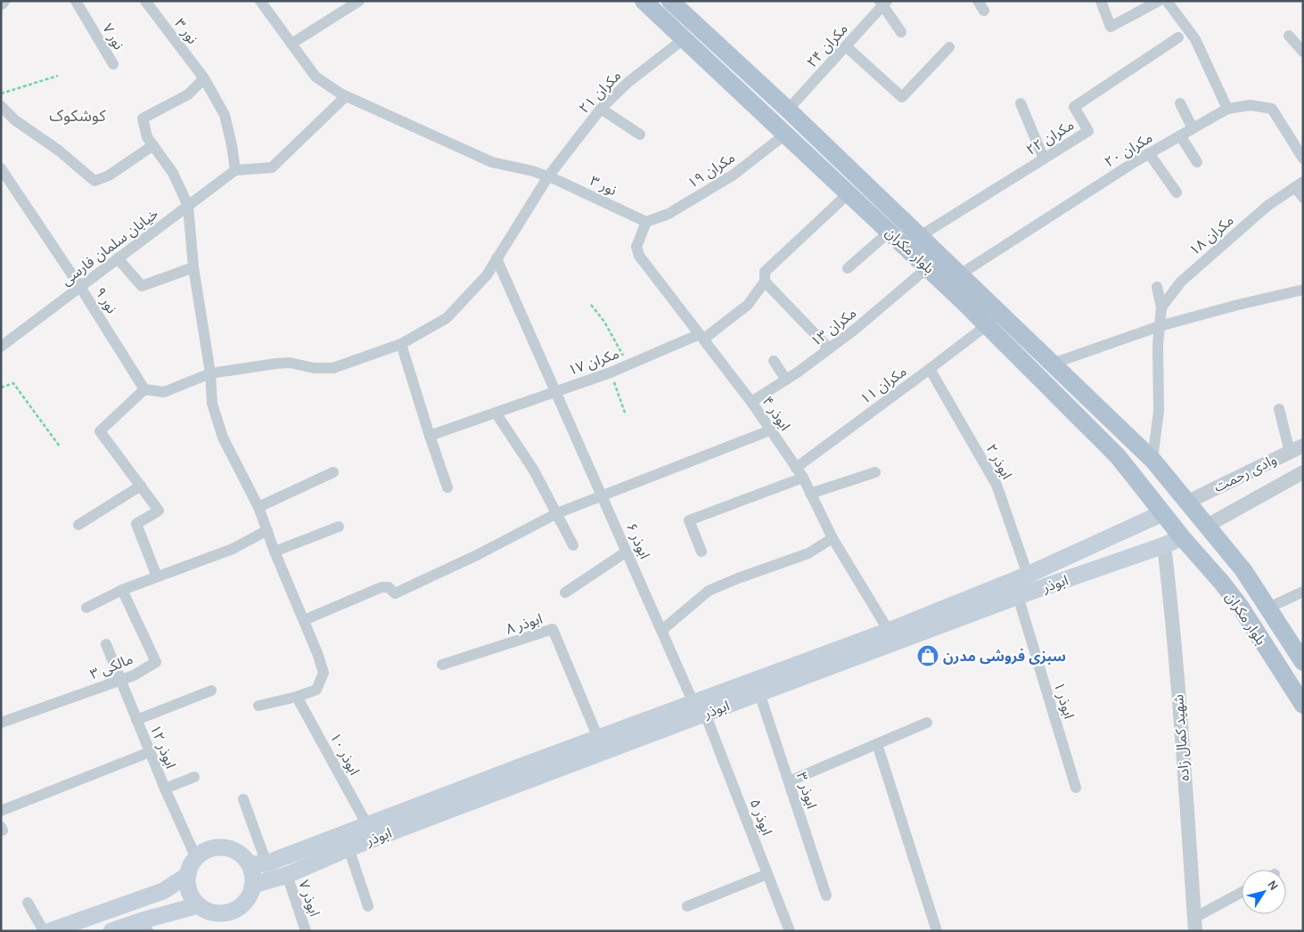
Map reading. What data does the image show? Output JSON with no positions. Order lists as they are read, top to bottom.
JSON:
{
  "streets": {
    "main road": ["بلوار مکران", "ابوذر"],
    "street": [
      "نور ۳",
      "نور ۷",
      "مکران ۲۴",
      "مکران ۲۱",
      "مکران ۲۲",
      "مکران ۲۰",
      "مکران ۱۹",
      "مکران ۱۸",
      "خیابان سلمان فارسی",
      "نور ۹",
      "مکران ۱۳",
      "مکران ۱۷",
      "مکران ۱۱",
      "ابوذر ۴",
      "ابوذر ۲",
      "وادی رحمت",
      "ابوذر ۶",
      "ابوذر ۸",
      "مالکی ۳",
      "ابوذر ۱",
      "شهید کمال زاده",
      "ابوذر ۱۲",
      "ابوذر ۱۰",
      "ابوذر ۳",
      "ابوذر ۵",
      "ابوذر ۷"
    ]
  },
  "crossings": [
    ["نور ۳", "مکران ۲۱"],
    ["نور ۳", "مکران ۱۹"],
    ["نور ۳", "خیابان سلمان فارسی"],
    ["نور ۳", "ابوذر ۴"],
    ["مکران ۲۴", "بلوار مکران"],
    ["مکران ۲۱", "بلوار مکران"],
    ["مکران ۲۱", "ابوذر ۶"],
    ["مکران ۲۲", "بلوار مکران"],
    ["مکران ۲۰", "بلوار مکران"],
    ["مکران ۱۹", "بلوار مکران"],
    ["مکران ۱۹", "ابوذر ۴"],
    ["خیابان سلمان فارسی", "نور ۹"],
    ["بلوار مکران", "مکران ۱۳"],
    ["بلوار مکران", "مکران ۱۷"],
    ["بلوار مکران", "مکران ۱۱"],
    ["بلوار مکران", "وادی رحمت"],
    ["بلوار مکران", "ابوذر"],
    ["مکران ۱۳", "ابوذر ۴"],
    ["مکران ۱۷", "ابوذر ۴"],
    ["مکران ۱۷", "ابوذر ۶"],
    ["مکران ۱۱", "ابوذر ۴"],
    ["مکران ۱۱", "ابوذر ۲"],
    ["ابوذر ۴", "ابوذر"],
    ["ابوذر ۲", "ابوذر"],
    ["ابوذر ۶", "ابوذر"],
    ["ابوذر ۶", "ابوذر ۵"],
    ["ابوذر", "ابوذر ۸"],
    ["ابوذر", "ابوذر ۱"],
    ["ابوذر", "شهید کمال زاده"],
    ["ابوذر", "ابوذر ۱۲"],
    ["ابوذر", "ابوذر ۱۰"],
    ["ابوذر", "ابوذر ۳"],
    ["ابوذر", "ابوذر ۵"],
    ["ابوذر", "ابوذر ۷"],
    ["مالکی ۳", "ابوذر ۱۲"]
  ],
  "districts": ["کوشکوک"],
  "places": {
    "shop": ["سبزی فروشی مدرن"]
  },
  "north": "top right"
}
